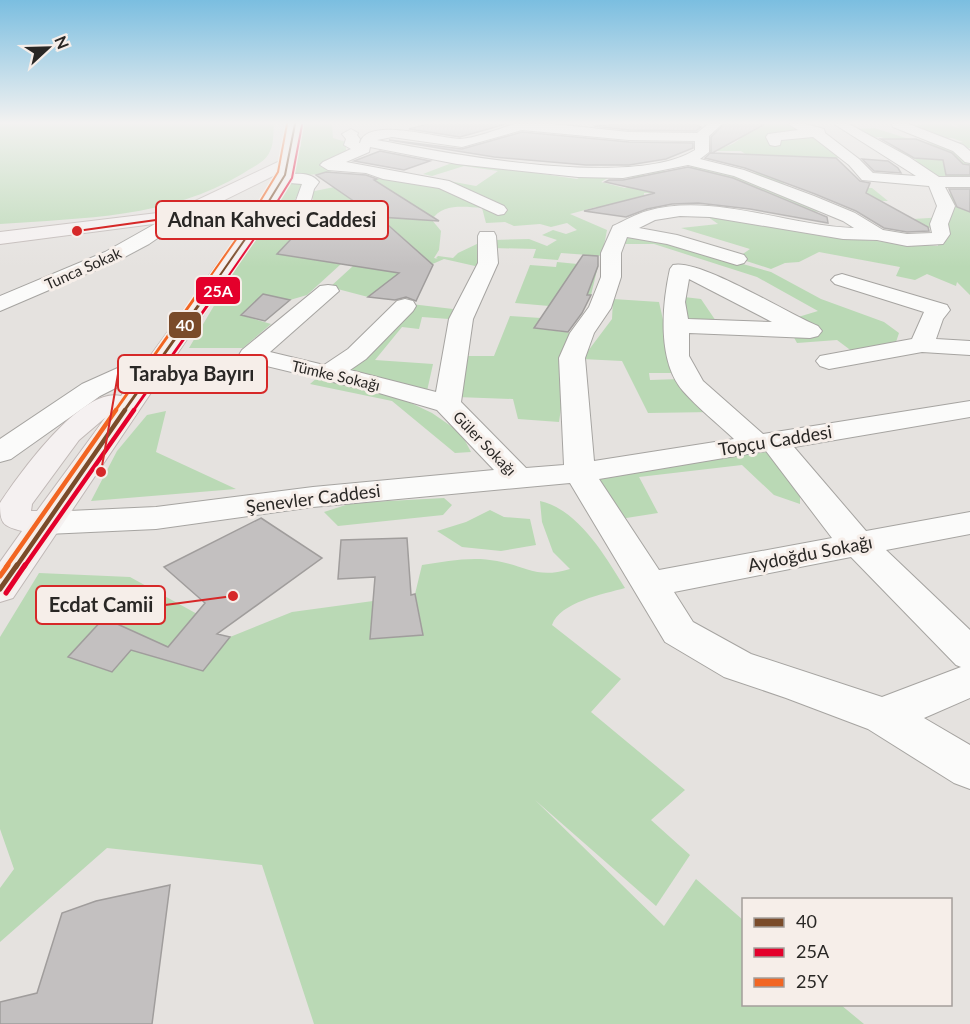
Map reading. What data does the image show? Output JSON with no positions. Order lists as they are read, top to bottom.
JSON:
{
  "streets": {
    "street": [
      "Tunca Sokak",
      "Tümke Sokağı",
      "Topçu Caddesi",
      "Güler Sokağı",
      "Şenevler Caddesi",
      "Aydoğdu Sokağı"
    ]
  },
  "crossings": [
    ["Tümke Sokağı", "Güler Sokağı"],
    ["Topçu Caddesi", "Şenevler Caddesi"],
    ["Güler Sokağı", "Şenevler Caddesi"]
  ],
  "places": ["Adnan Kahveci Caddesi", "Tarabya Bayırı", "Ecdat Camii"],
  "lines": ["transit line 40", "transit line 25A", "transit line 25Y"],
  "legend": ["40", "25A", "25Y"],
  "north": "right"
}
